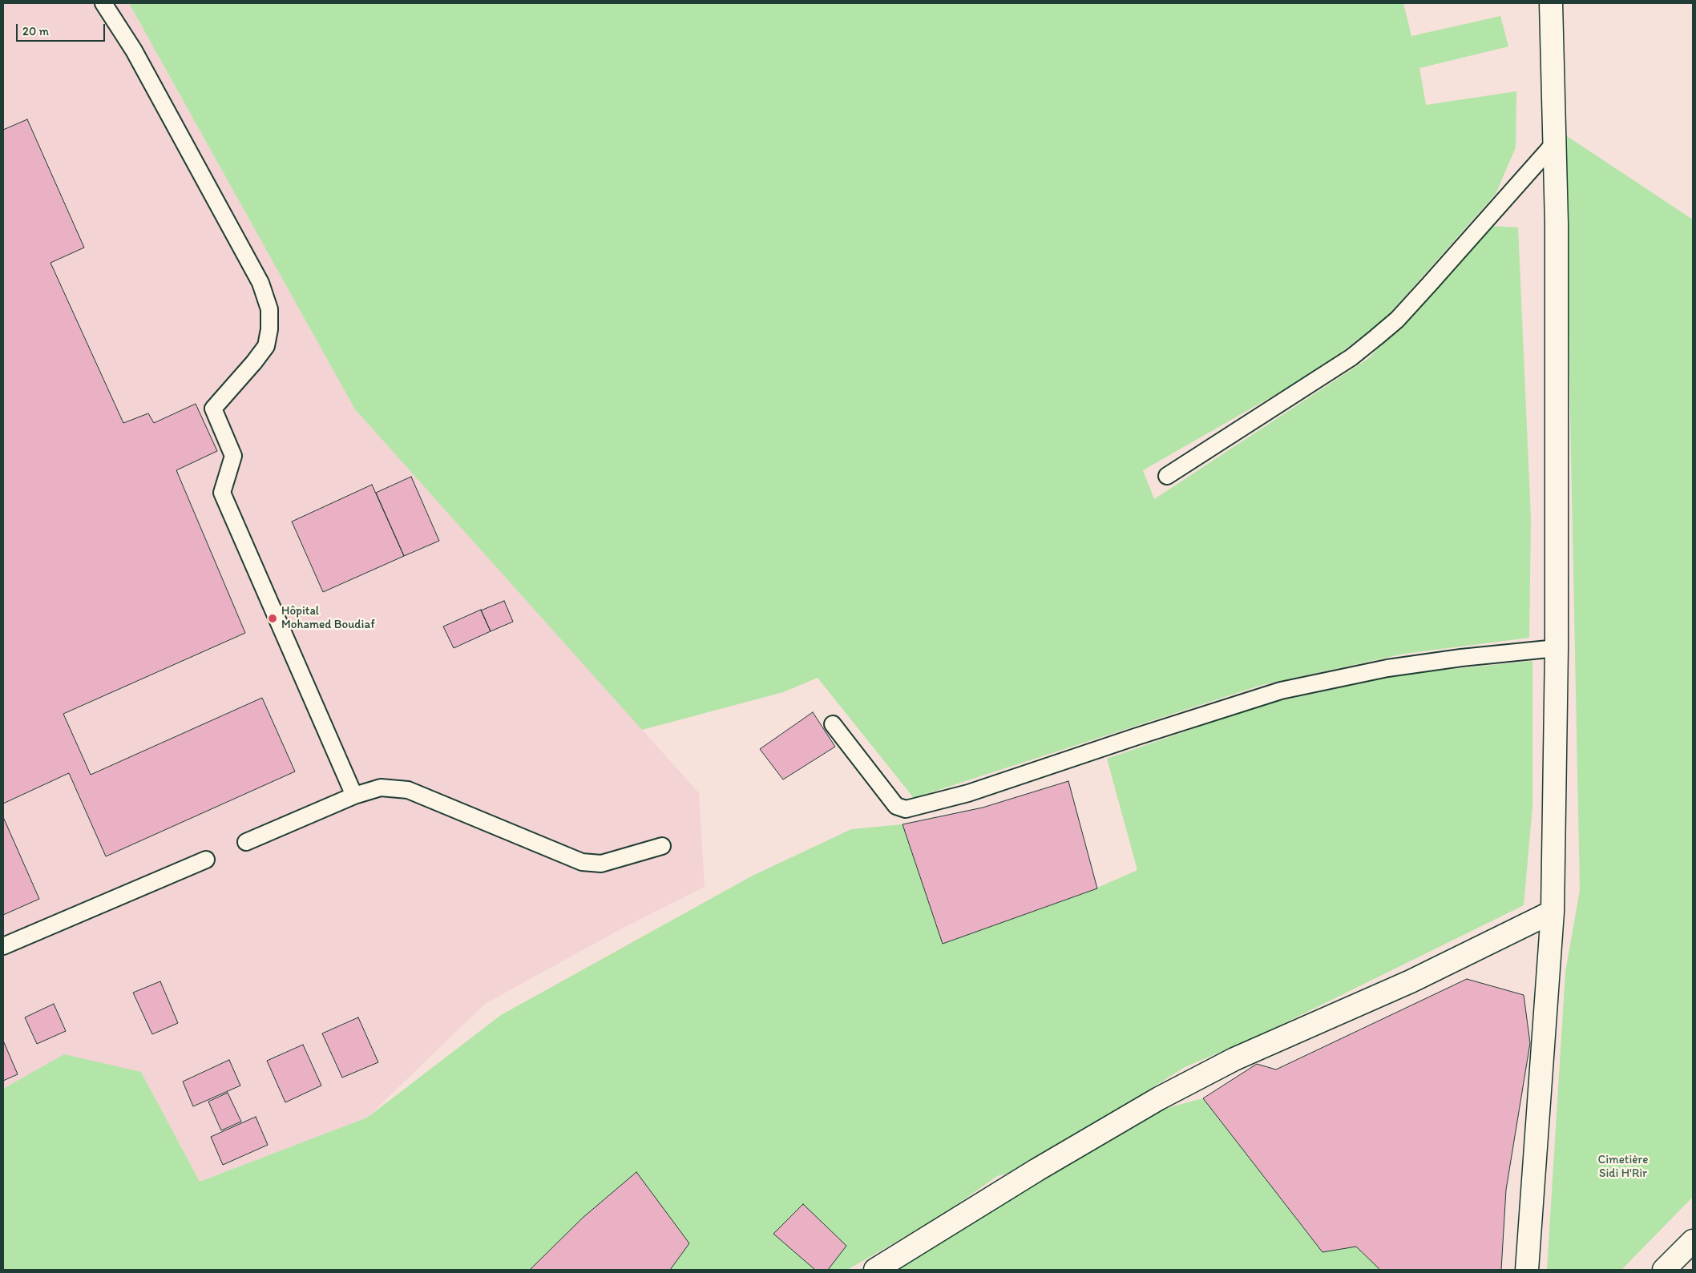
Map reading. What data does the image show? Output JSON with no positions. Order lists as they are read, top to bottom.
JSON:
{
  "parks": ["Cimetière Sidi H'Rir"],
  "places": ["Hôpital Mohamed Boudiaf"],
  "scale_bar": "20 m"
}
